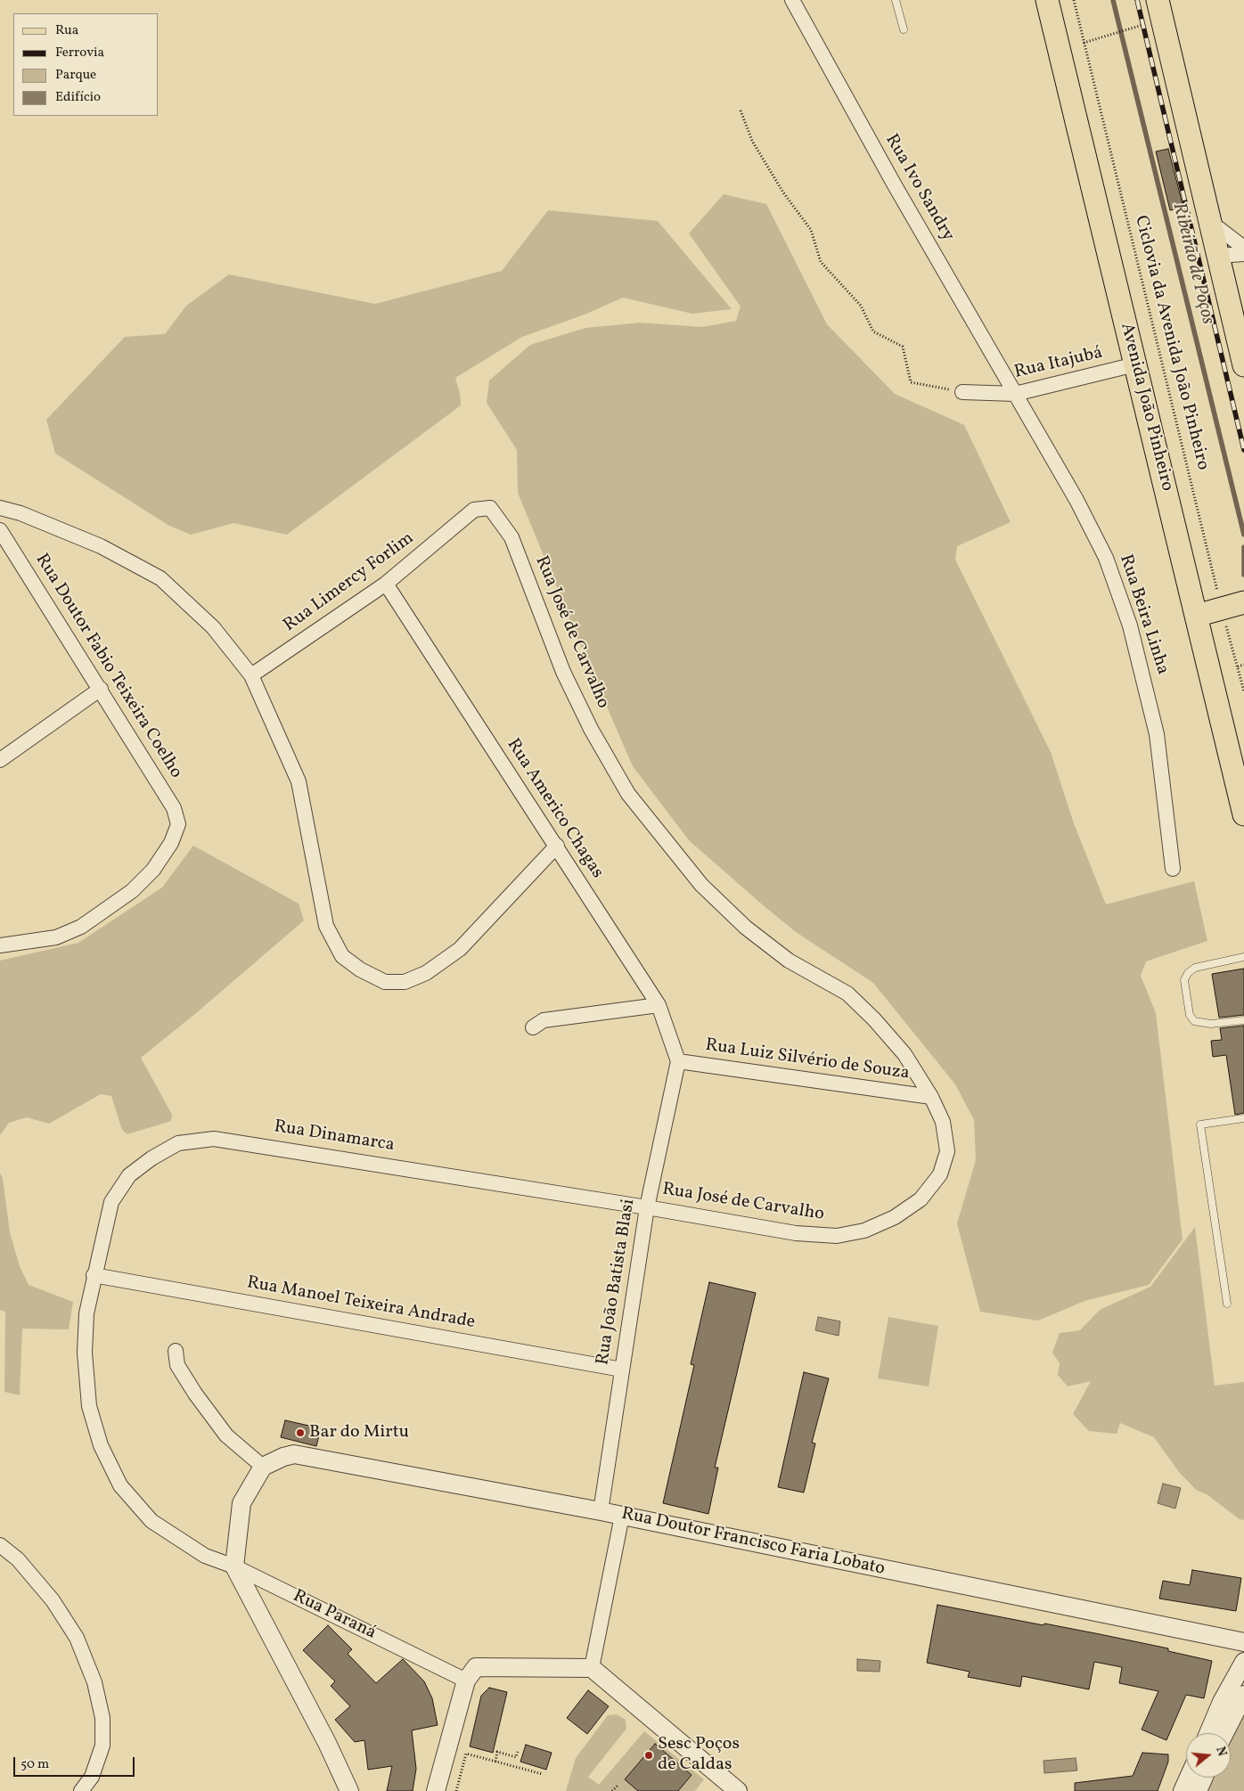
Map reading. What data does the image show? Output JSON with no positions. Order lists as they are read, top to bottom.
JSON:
{
  "streets": {
    "main road": ["Avenida João Pinheiro"],
    "street": [
      "Rua Ivo Sandry",
      "Rua Itajubá",
      "Rua Limercy Forlim",
      "Rua Beira Linha",
      "Rua José de Carvalho",
      "Rua Doutor Fabio Teixeira Coelho",
      "Rua Americo Chagas",
      "Rua Luiz Silvério de Souza",
      "Rua Dinamarca",
      "Rua João Batista Blasi",
      "Rua Manoel Teixeira Andrade",
      "Rua Doutor Francisco Faria Lobato",
      "Rua Paraná"
    ],
    "path": ["Ciclovia da Avenida João Pinheiro"]
  },
  "crossings": [
    ["Rua Ivo Sandry", "Rua Itajubá"],
    ["Rua Ivo Sandry", "Rua Beira Linha"],
    ["Rua Itajubá", "Avenida João Pinheiro"],
    ["Rua Itajubá", "Rua Beira Linha"],
    ["Rua Limercy Forlim", "Rua José de Carvalho"],
    ["Rua Limercy Forlim", "Rua Americo Chagas"],
    ["Rua José de Carvalho", "Rua Luiz Silvério de Souza"],
    ["Rua José de Carvalho", "Rua Dinamarca"],
    ["Rua José de Carvalho", "Rua João Batista Blasi"],
    ["Rua Americo Chagas", "Rua Luiz Silvério de Souza"],
    ["Rua Americo Chagas", "Rua João Batista Blasi"],
    ["Rua Luiz Silvério de Souza", "Rua João Batista Blasi"],
    ["Rua Dinamarca", "Rua João Batista Blasi"],
    ["Rua Dinamarca", "Rua Manoel Teixeira Andrade"],
    ["Rua Dinamarca", "Rua Paraná"],
    ["Rua João Batista Blasi", "Rua Manoel Teixeira Andrade"],
    ["Rua João Batista Blasi", "Rua Doutor Francisco Faria Lobato"],
    ["Rua Manoel Teixeira Andrade", "Rua Paraná"]
  ],
  "water": ["Ribeirão de Poços"],
  "places": ["Bar do Mirtu", "Sesc Poços de Caldas"],
  "legend": [
    "Rua",
    "Ferrovia",
    "Parque",
    "Edifício"
  ],
  "scale_bar": "50 m",
  "north": "right"
}
